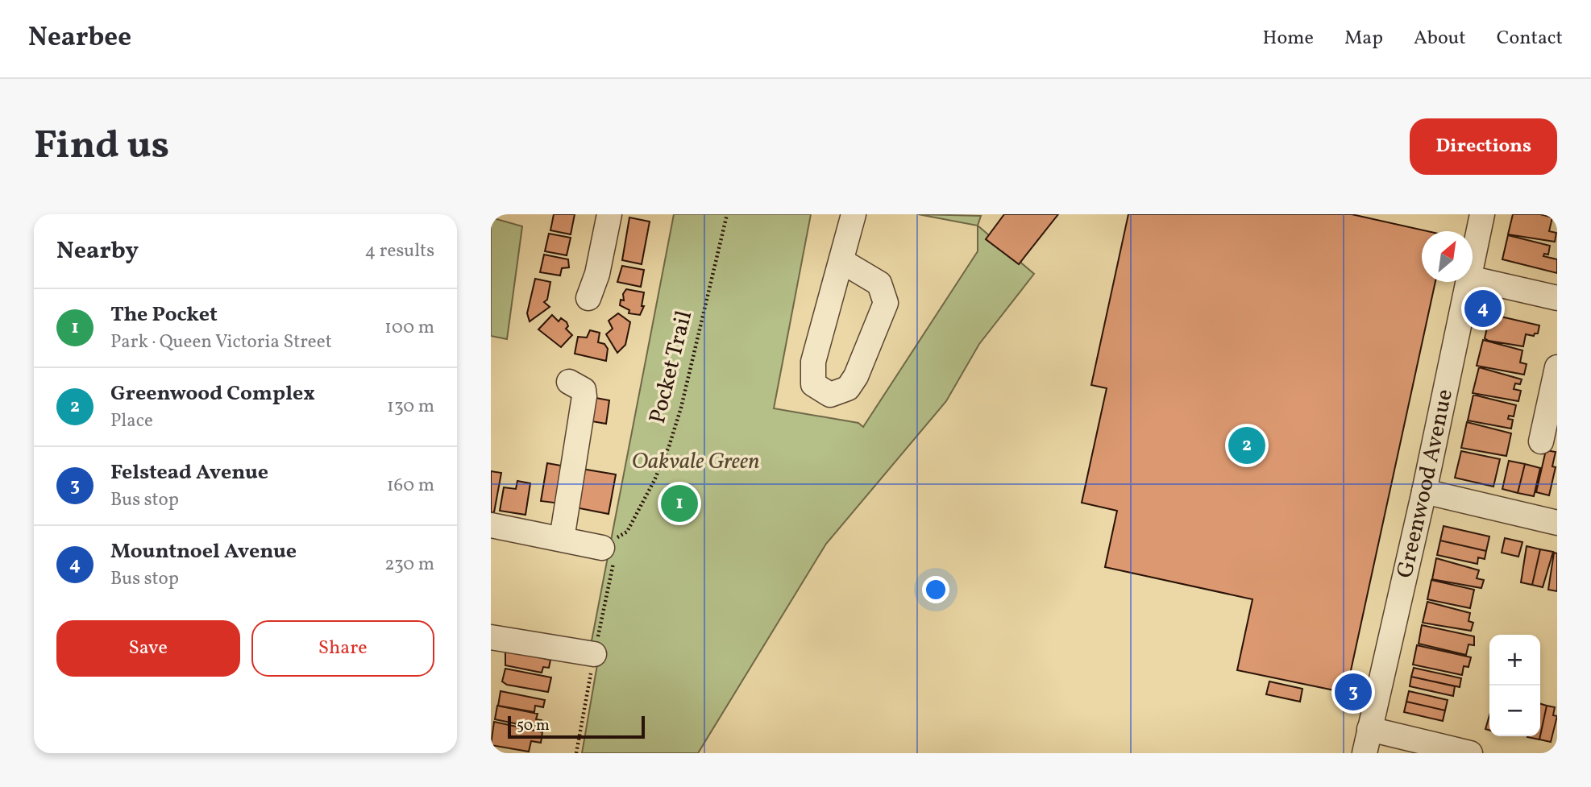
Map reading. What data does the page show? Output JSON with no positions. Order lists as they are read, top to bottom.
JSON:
{
  "streets": {
    "street": ["Greenwood Avenue"],
    "path": ["Pocket Trail"]
  },
  "parks": ["Oakvale Green"],
  "scale_bar": "50 m",
  "north": "top right",
  "page": {
    "header": "Nearbee",
    "nav": [
      "Home",
      "Map",
      "About",
      "Contact"
    ],
    "buttons": [
      "Directions",
      ["Save", "Share"]
    ],
    "title": "Find us",
    "heading": ["Nearby", "4 results"],
    "pins": [
      "4",
      "2",
      "1",
      "3"
    ],
    "list": [
      {
        "mark": "1",
        "name": "The Pocket",
        "note": "Park · Queen Victoria Street",
        "value": "100 m"
      },
      {
        "mark": "2",
        "name": "Greenwood Complex",
        "note": "Place",
        "value": "130 m"
      },
      {
        "mark": "3",
        "name": "Felstead Avenue",
        "note": "Bus stop",
        "value": "160 m"
      },
      {
        "mark": "4",
        "name": "Mountnoel Avenue",
        "note": "Bus stop",
        "value": "230 m"
      }
    ],
    "map_buttons": ["+", "−"],
    "scale": "50 m"
  }
}
